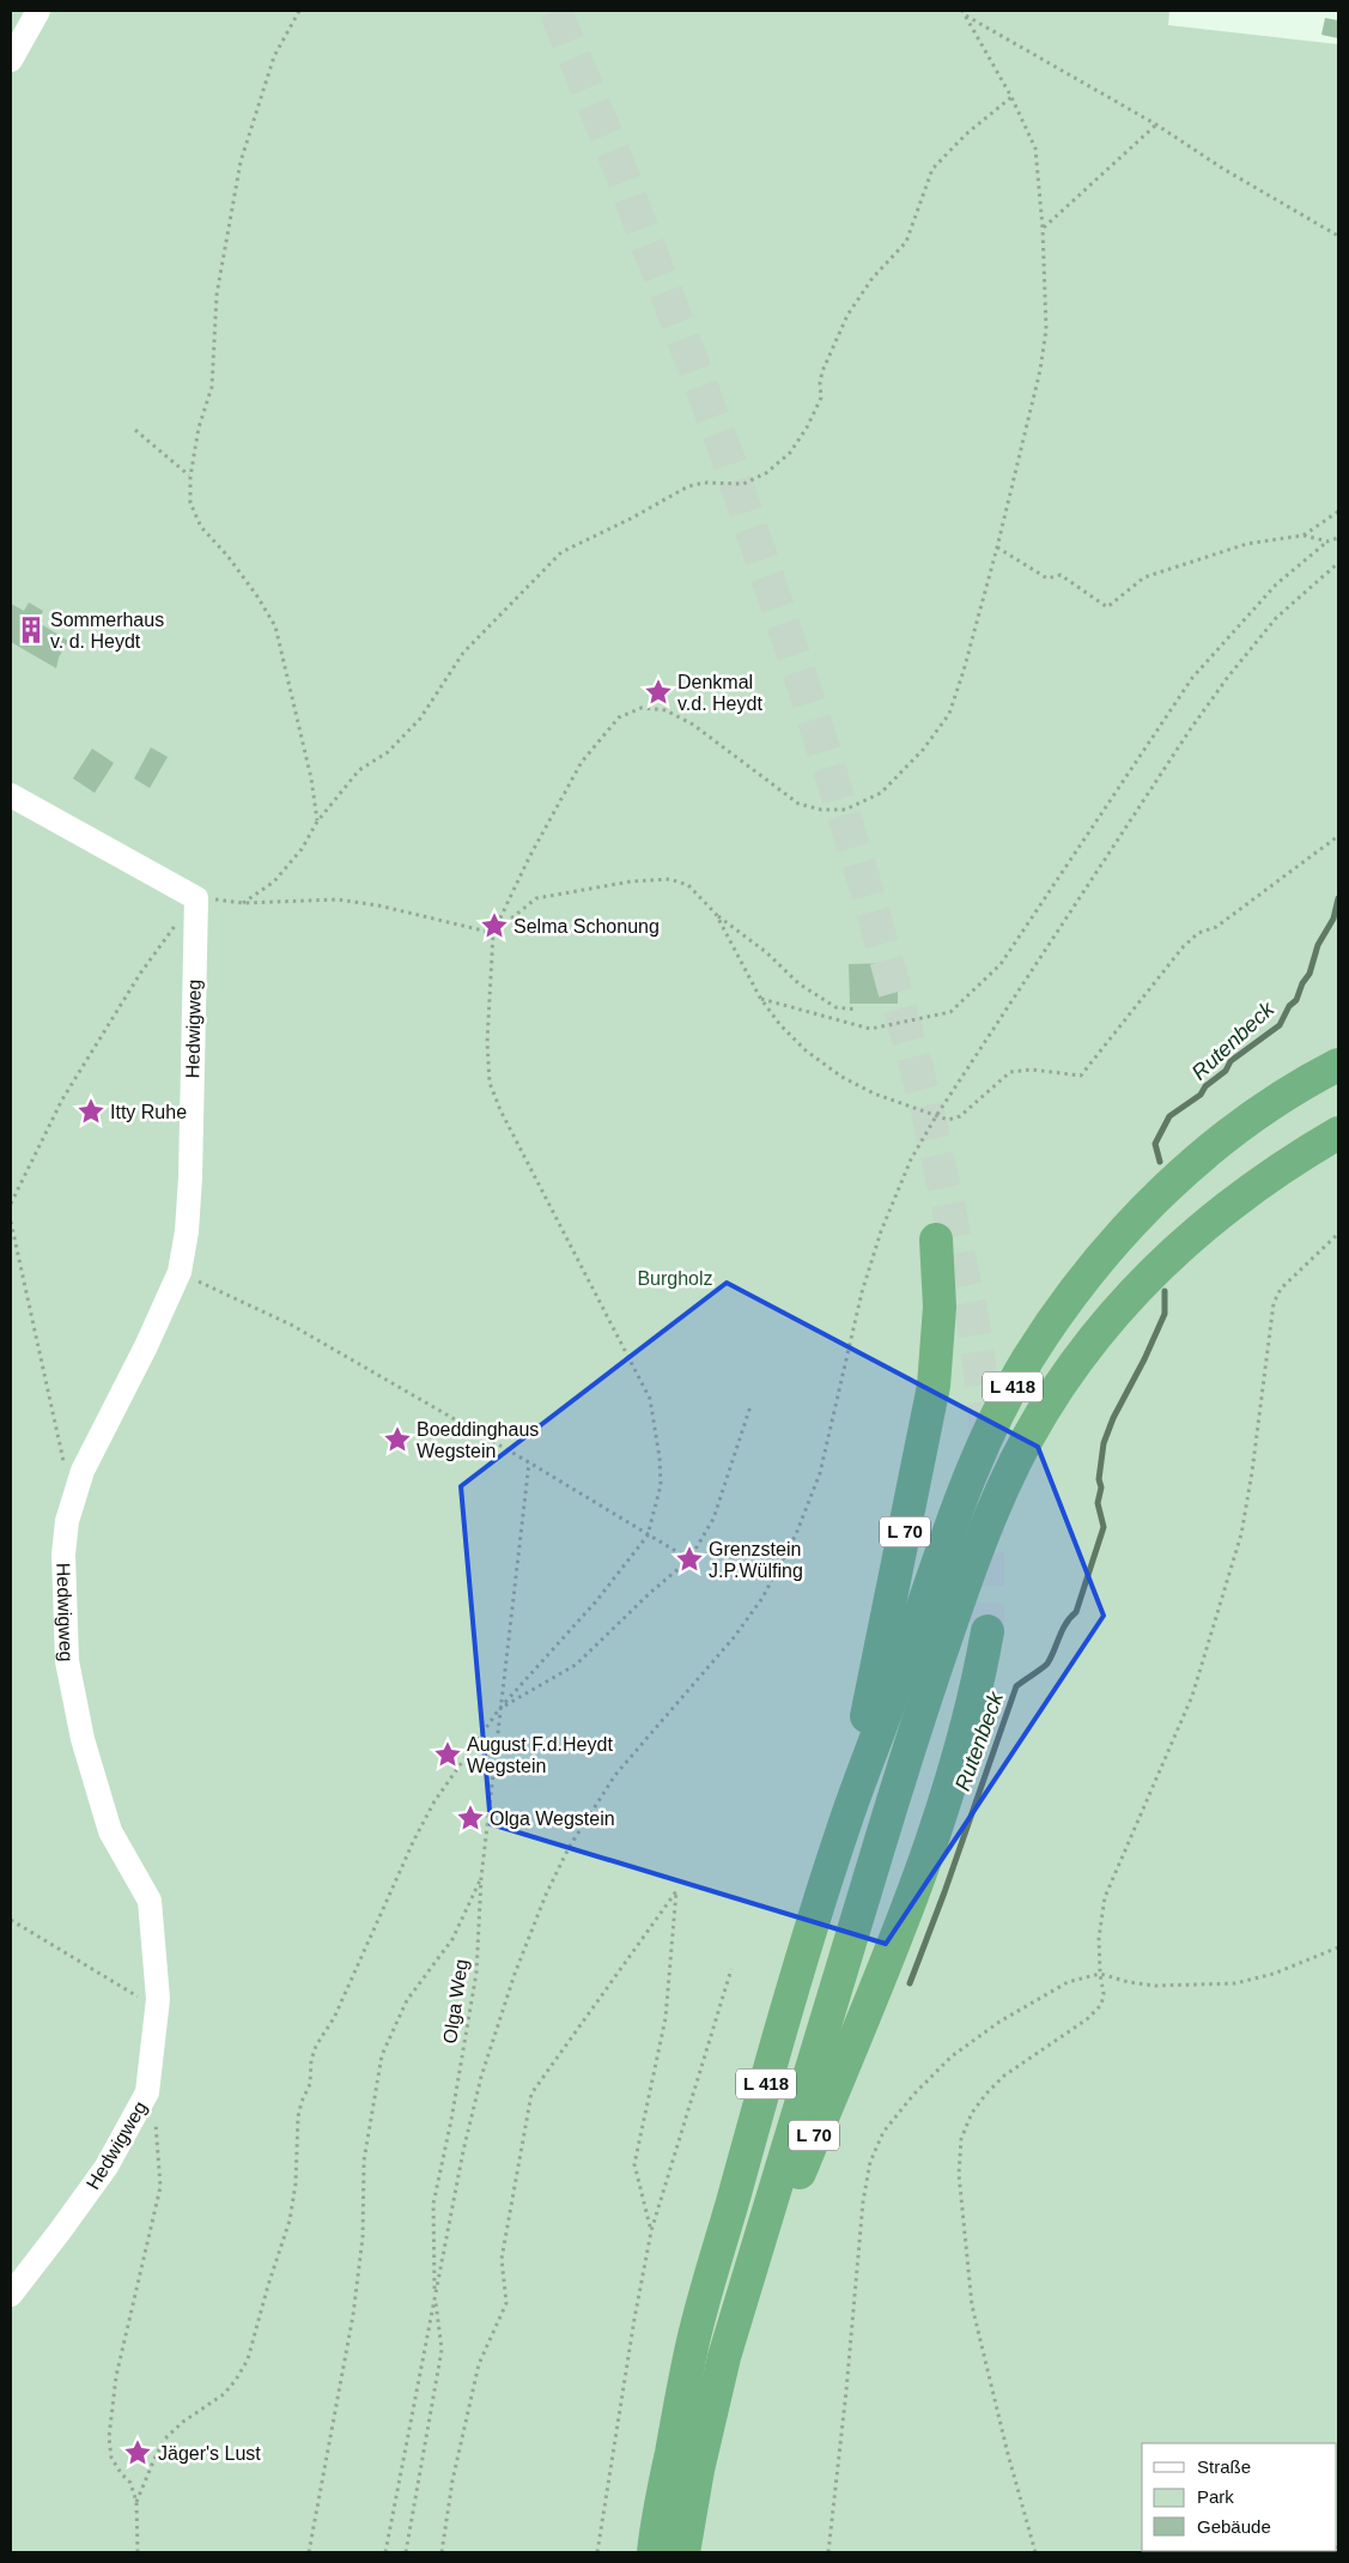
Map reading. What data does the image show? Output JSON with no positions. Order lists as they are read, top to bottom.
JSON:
{
  "streets": {
    "highway": ["L 418", "L 70"],
    "street": ["Hedwigweg"],
    "path": ["Olga Weg"]
  },
  "crossings": [
    ["L 418", "L 70"]
  ],
  "water": ["Rutenbeck"],
  "parks": ["Burgholz"],
  "places": {
    "building": ["Sommerhaus v. d. Heydt"],
    "place": [
      "Denkmal v.d. Heydt",
      "Selma Schonung",
      "Itty Ruhe",
      "Boeddinghaus Wegstein",
      "Grenzstein J.P.Wülfing",
      "August F.d.Heydt Wegstein",
      "Olga Wegstein",
      "Jäger's Lust"
    ]
  },
  "legend": ["Straße", "Park", "Gebäude"]
}
